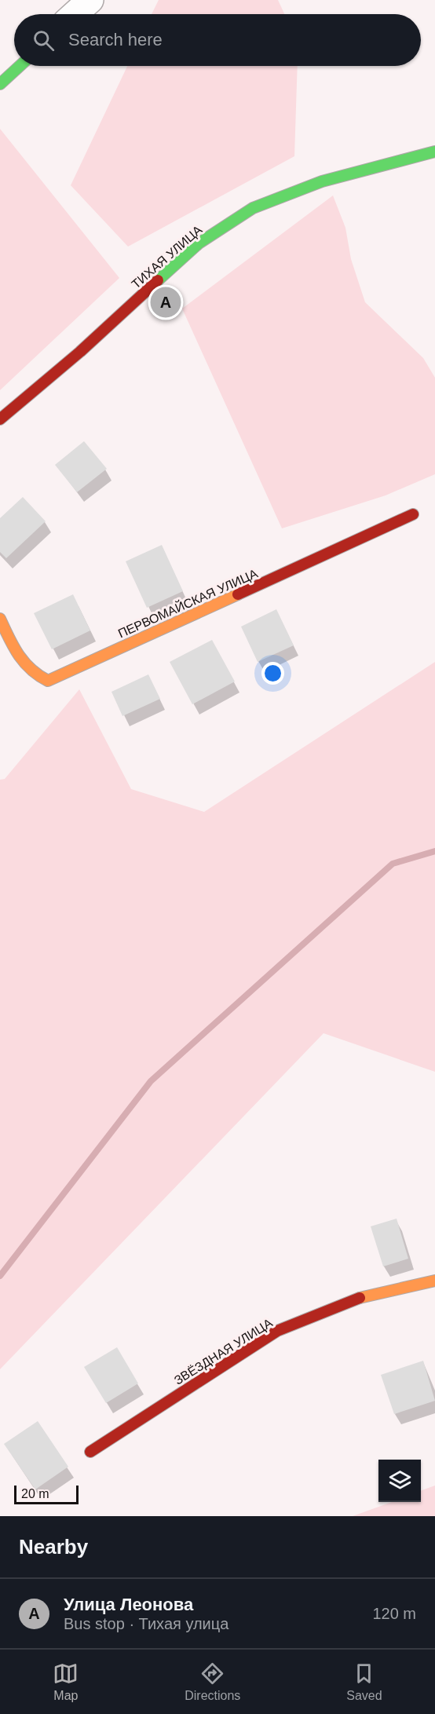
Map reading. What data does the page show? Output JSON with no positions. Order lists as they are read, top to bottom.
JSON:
{
  "streets": {
    "street": ["ТИХАЯ УЛИЦА", "ПЕРВОМАЙСКАЯ УЛИЦА", "ЗВЁЗДНАЯ УЛИЦА"]
  },
  "scale_bar": "20 m",
  "page": {
    "search": "Search here",
    "pins": "A",
    "scale": "20 m",
    "heading": "Nearby",
    "list": [
      {
        "mark": "A",
        "name": "Улица Леонова",
        "note": "Bus stop · Тихая улица",
        "value": "120 m"
      }
    ],
    "nav": ["Map", "Directions", "Saved"]
  }
}
